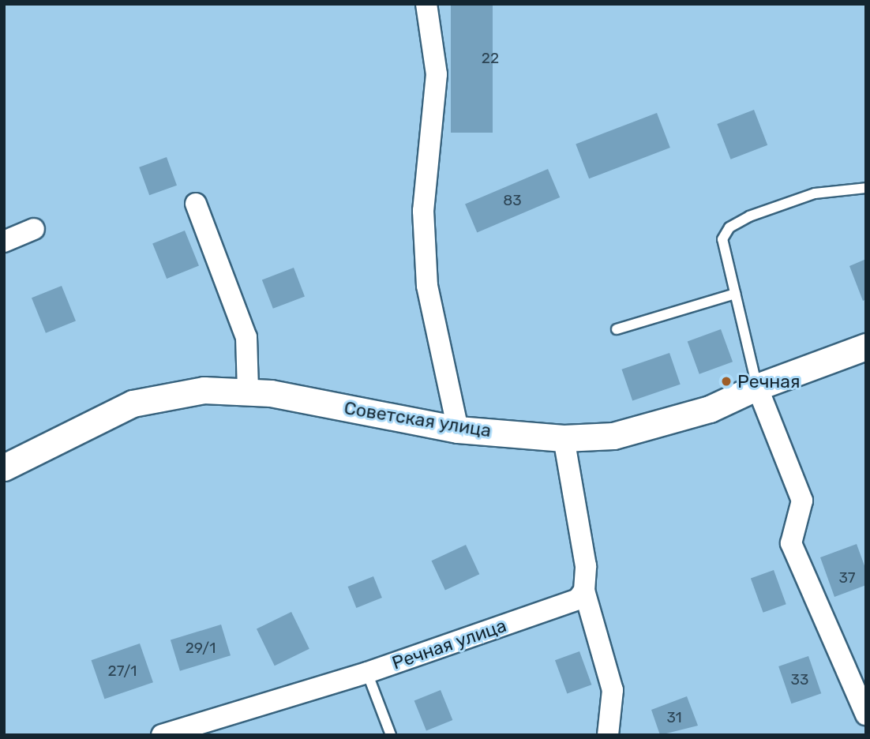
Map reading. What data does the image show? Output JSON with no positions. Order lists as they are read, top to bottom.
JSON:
{
  "streets": {
    "street": ["Советская улица", "Речная улица"]
  },
  "places": ["Речная"],
  "house_numbers": [
    "22",
    "83",
    "37",
    "29/1",
    "27/1",
    "33",
    "31"
  ]
}
